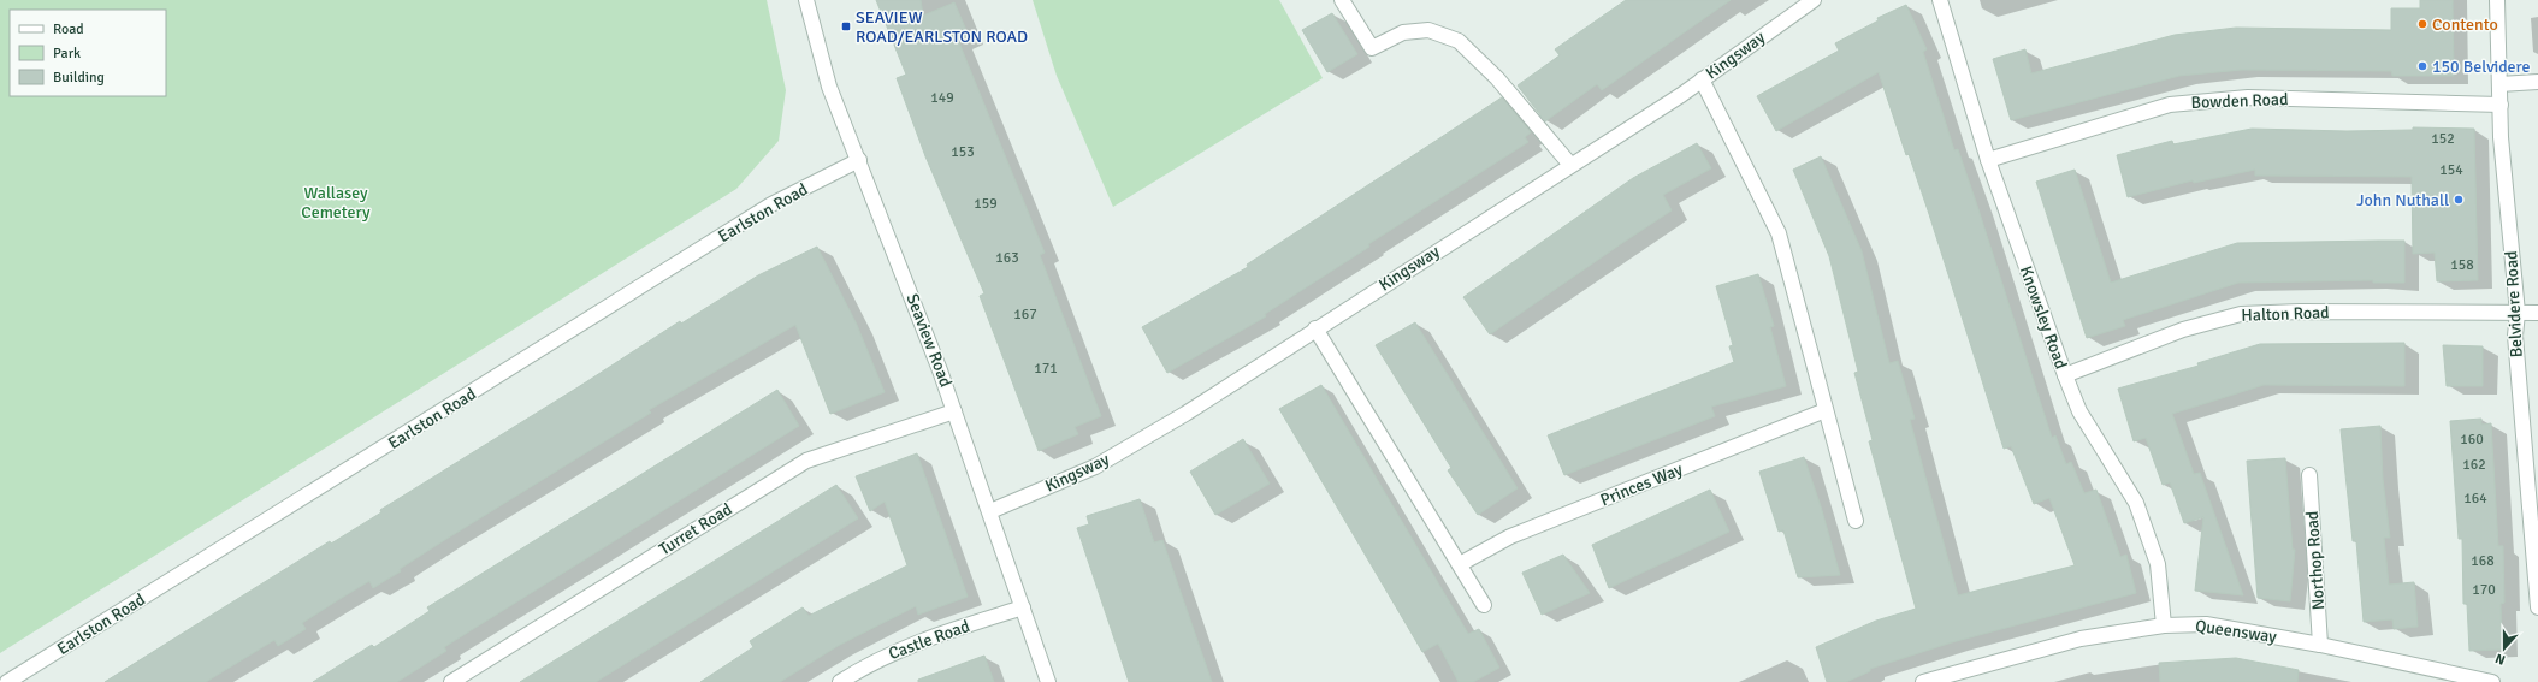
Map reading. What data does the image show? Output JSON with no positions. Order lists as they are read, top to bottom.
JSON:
{
  "streets": {
    "street": [
      "Kingsway",
      "Bowden Road",
      "Earlston Road",
      "Belvidere Road",
      "Halton Road",
      "Knowsley Road",
      "Seaview Road",
      "Princes Way",
      "Turret Road",
      "Northop Road",
      "Queensway",
      "Castle Road"
    ]
  },
  "crossings": [
    ["Kingsway", "Seaview Road"],
    ["Bowden Road", "Belvidere Road"],
    ["Bowden Road", "Knowsley Road"],
    ["Earlston Road", "Seaview Road"],
    ["Belvidere Road", "Halton Road"],
    ["Halton Road", "Knowsley Road"],
    ["Knowsley Road", "Queensway"],
    ["Seaview Road", "Turret Road"],
    ["Seaview Road", "Castle Road"],
    ["Northop Road", "Queensway"]
  ],
  "parks": ["Wallasey Cemetery"],
  "places": {
    "other": ["Contento", "150 Belvidere", "John Nuthall"],
    "transit": ["SEAVIEW ROAD/EARLSTON ROAD"]
  },
  "house_numbers": [
    "149",
    "152",
    "153",
    "154",
    "159",
    "163",
    "158",
    "167",
    "171",
    "160",
    "162",
    "164",
    "168",
    "170"
  ],
  "legend": ["Road", "Park", "Building"],
  "north": "bottom"
}
